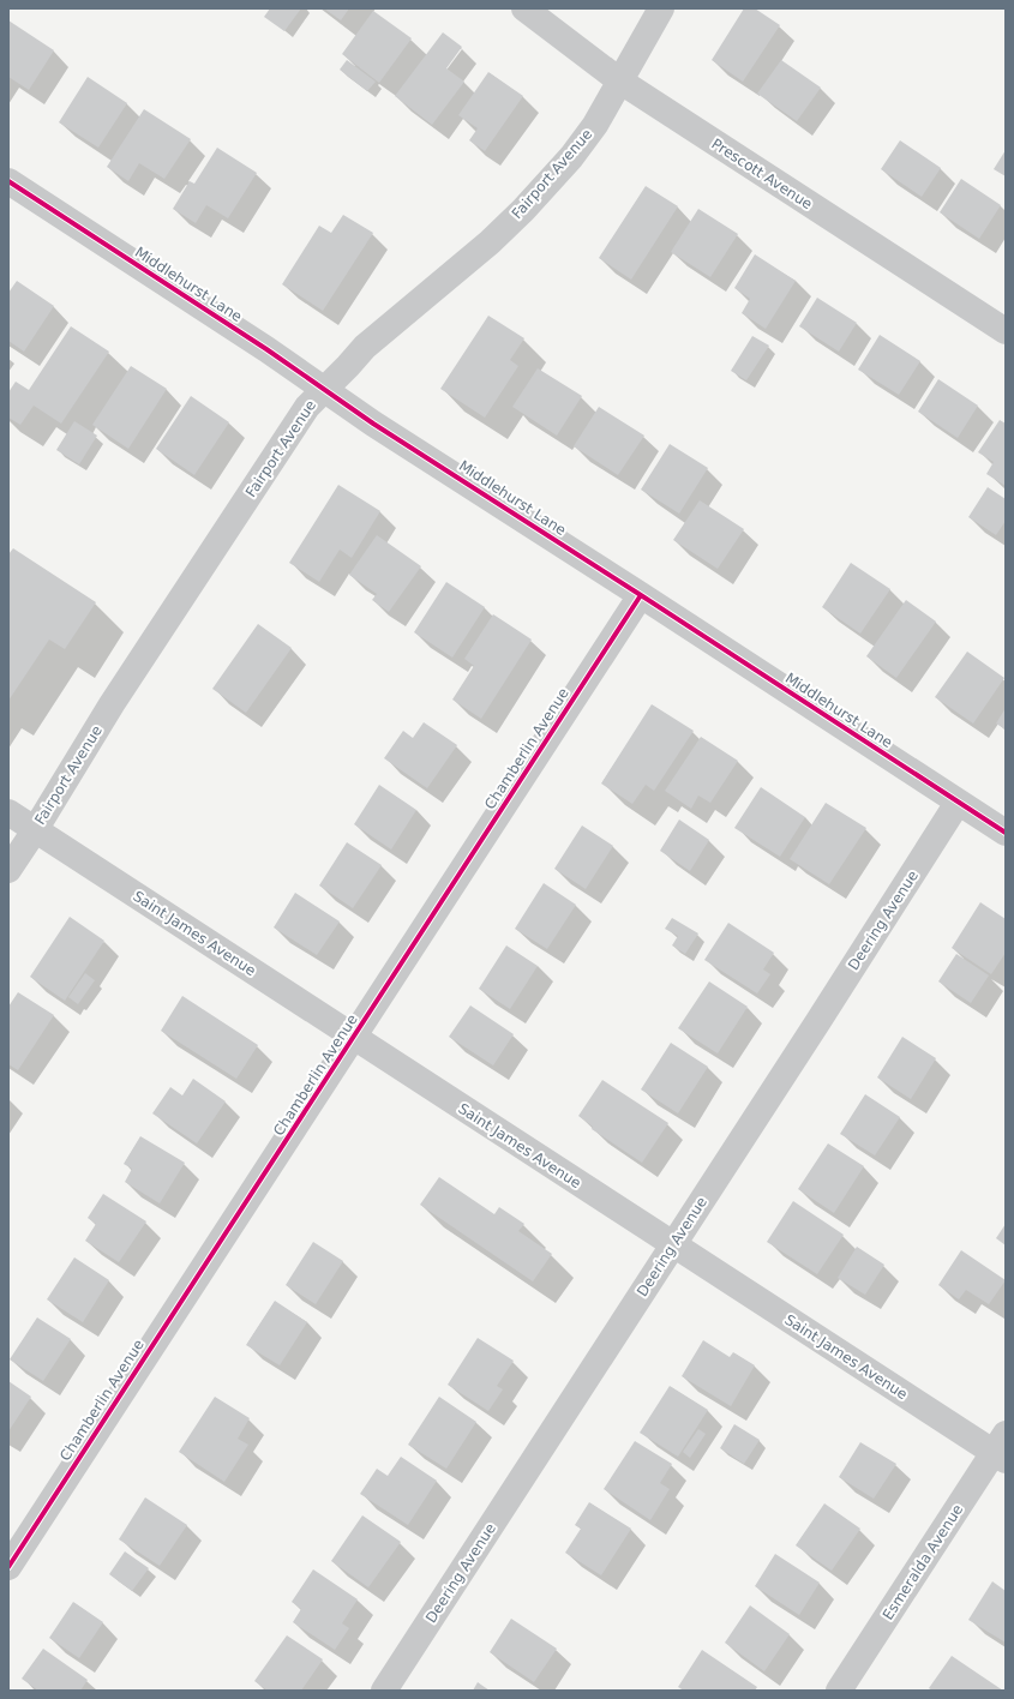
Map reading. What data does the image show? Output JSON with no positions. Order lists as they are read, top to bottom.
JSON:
{
  "streets": {
    "street": [
      "Fairport Avenue",
      "Prescott Avenue",
      "Middlehurst Lane",
      "Chamberlin Avenue",
      "Deering Avenue",
      "Saint James Avenue",
      "Esmeralda Avenue"
    ]
  },
  "crossings": [
    ["Fairport Avenue", "Prescott Avenue"],
    ["Fairport Avenue", "Middlehurst Lane"],
    ["Fairport Avenue", "Saint James Avenue"],
    ["Middlehurst Lane", "Chamberlin Avenue"],
    ["Middlehurst Lane", "Deering Avenue"],
    ["Chamberlin Avenue", "Saint James Avenue"],
    ["Deering Avenue", "Saint James Avenue"],
    ["Saint James Avenue", "Esmeralda Avenue"]
  ]
}
